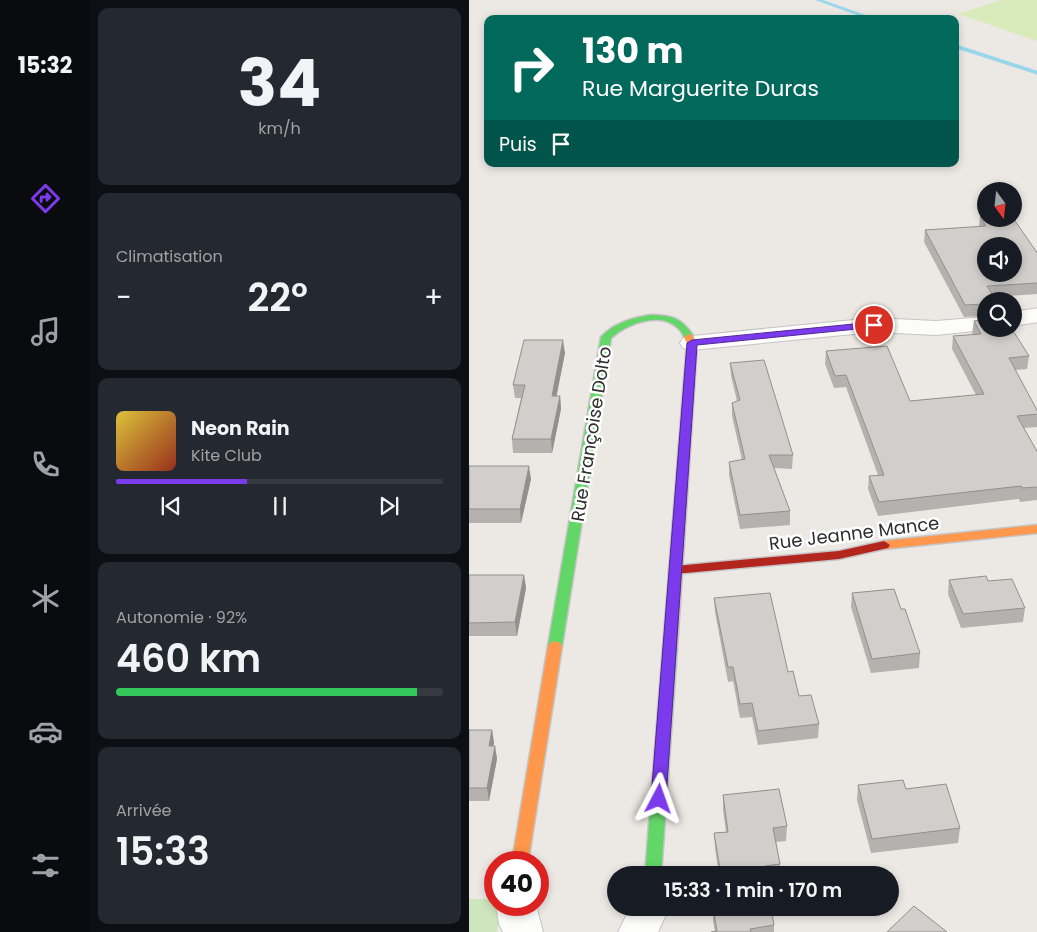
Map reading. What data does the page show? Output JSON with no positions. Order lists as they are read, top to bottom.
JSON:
{
  "streets": {
    "street": ["Rue Françoise Dolto", "Rue Jeanne Mance"]
  },
  "north": "bottom",
  "page": {
    "tabs": "15:32",
    "tile": [
      ["34", "km/h"],
      "Climatisation",
      ["Autonomie · 92%", "460 km"],
      ["Arrivée", "15:33"]
    ],
    "turn": ["130 m", "Rue Marguerite Duras"],
    "then": "Puis",
    "heat": ["−", "22°", "+"],
    "song": ["Neon Rain", "Kite Club"],
    "limit": "40",
    "trip": "15:33 · 1 min · 170 m"
  }
}
